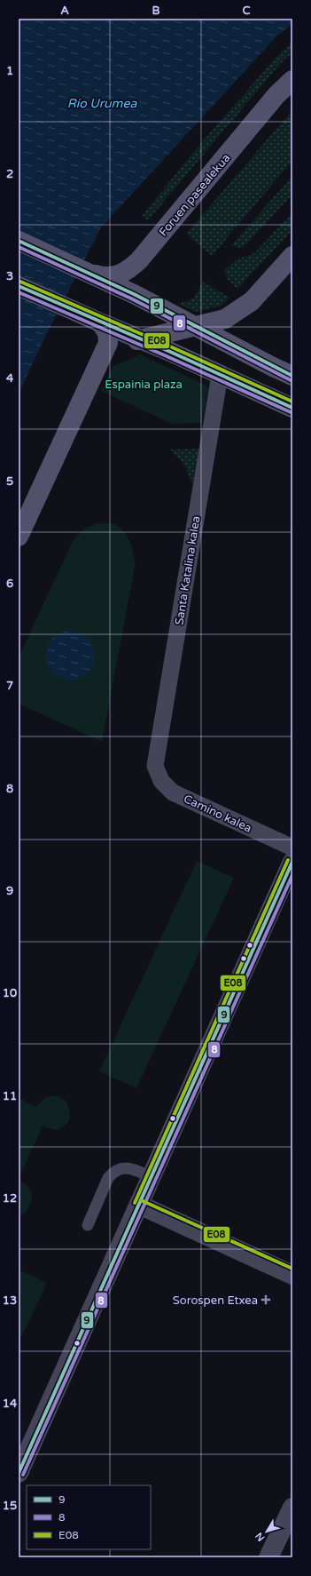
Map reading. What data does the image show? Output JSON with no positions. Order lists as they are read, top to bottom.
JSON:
{
  "streets": {
    "main road": ["Foruen pasealekua"],
    "street": ["Santa Katalina kalea", "Camino kalea"]
  },
  "crossings": [
    ["Santa Katalina kalea", "Camino kalea"]
  ],
  "water": ["Río Urumea"],
  "parks": ["Espainia plaza"],
  "places": {
    "health": ["Sorospen Etxea"]
  },
  "lines": ["transit line 9", "transit line 8", "transit line E08"],
  "legend": ["9", "8", "E08"],
  "north": "bottom left",
  "grid": {
    "columns": ["A", "B", "C"],
    "rows": [
      "1",
      "2",
      "3",
      "4",
      "5",
      "6",
      "7",
      "8",
      "9",
      "10",
      "11",
      "12",
      "13",
      "14",
      "15"
    ]
  }
}
